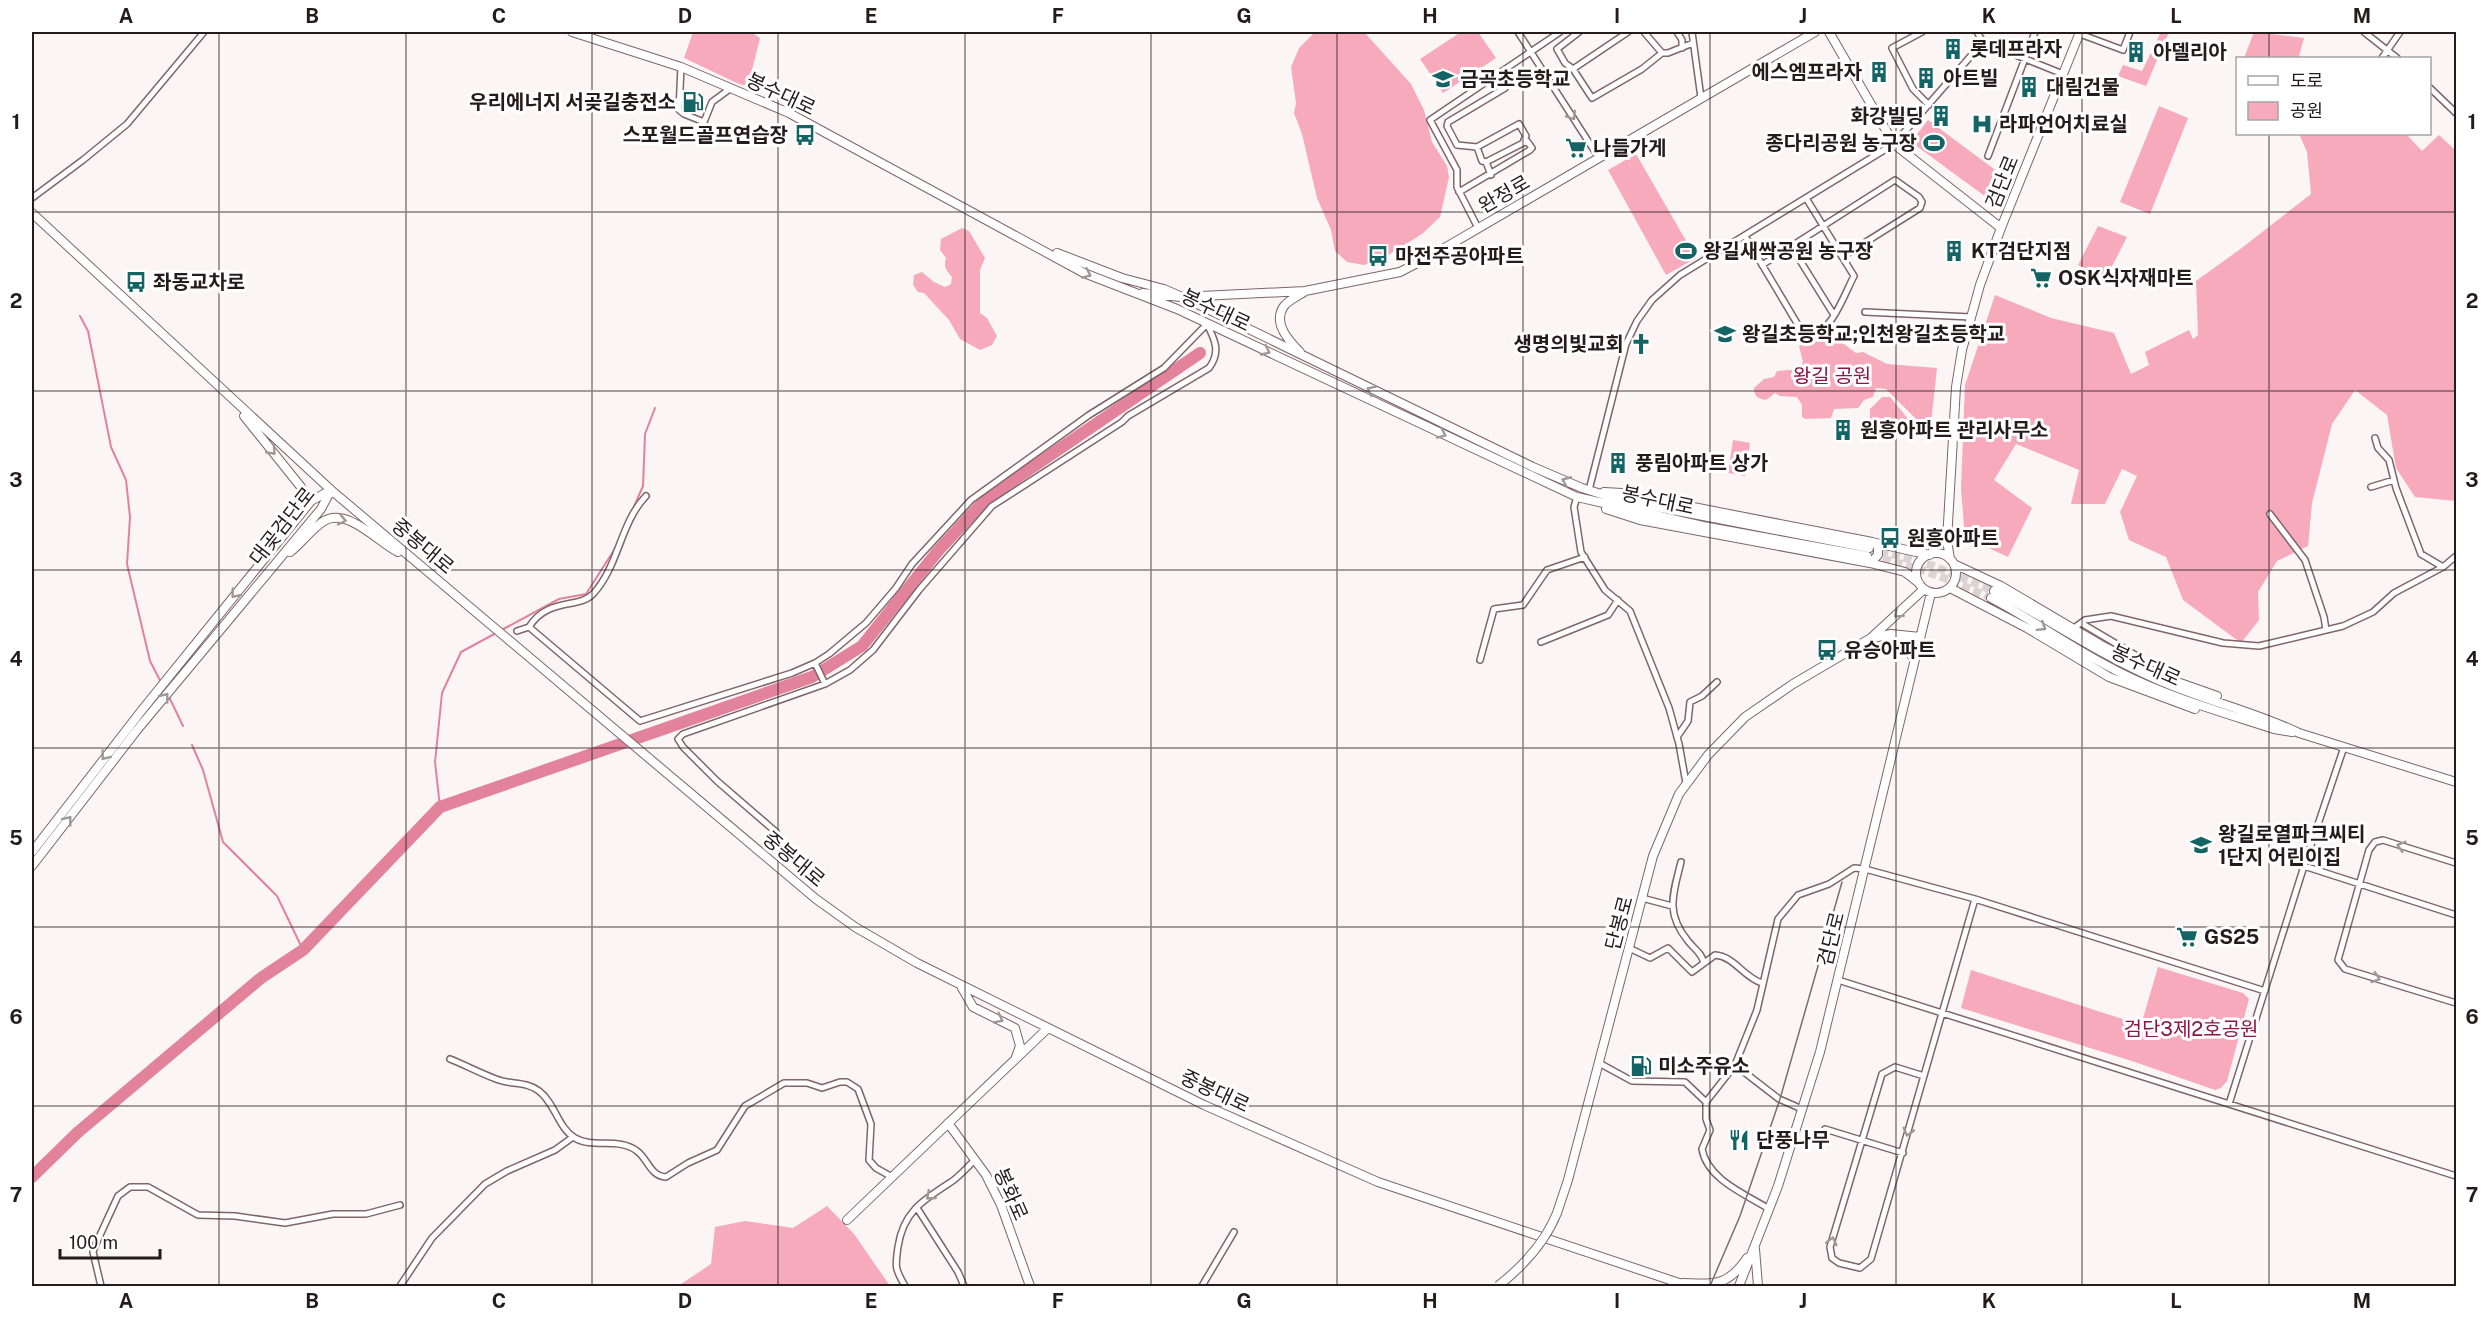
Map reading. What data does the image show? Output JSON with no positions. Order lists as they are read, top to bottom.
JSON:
{
  "streets": {
    "main road": [
      "봉수대로",
      "검단로",
      "완정로",
      "대곶검단로",
      "중봉대로",
      "단봉로",
      "봉화로"
    ]
  },
  "crossings": [
    ["봉수대로", "완정로"],
    ["검단로", "단봉로"],
    ["대곶검단로", "중봉대로"]
  ],
  "parks": ["왕길 공원", "검단3제2호공원"],
  "places": {
    "building": [
      "롯데프라자",
      "아델리아",
      "에스엠프라자",
      "아트빌",
      "대림건물",
      "화강빌딩",
      "KT검단지점",
      "원흥아파트 관리사무소",
      "풍림아파트 상가"
    ],
    "school or university": ["금곡초등학교", "왕길초등학교;인천왕길초등학교", "왕길로열파크씨티 1단지 어린이집"],
    "fuel station": ["우리에너지 서곶길충전소", "미소주유소"],
    "hospital": ["라파언어치료실"],
    "bus stop": [
      "스포월드골프연습장",
      "마전주공아파트",
      "좌동교차로",
      "원흥아파트",
      "유승아파트"
    ],
    "sports": ["종다리공원 농구장", "왕길새싹공원 농구장"],
    "supermarket": ["나들가게", "OSK식자재마트", "GS25"],
    "church": ["생명의빛교회"],
    "restaurant": ["단풍나무"]
  },
  "legend": ["도로", "공원"],
  "scale_bar": "100 m",
  "grid": {
    "columns": [
      "A",
      "B",
      "C",
      "D",
      "E",
      "F",
      "G",
      "H",
      "I",
      "J",
      "K",
      "L",
      "M"
    ],
    "rows": [
      "1",
      "2",
      "3",
      "4",
      "5",
      "6",
      "7"
    ]
  }
}
